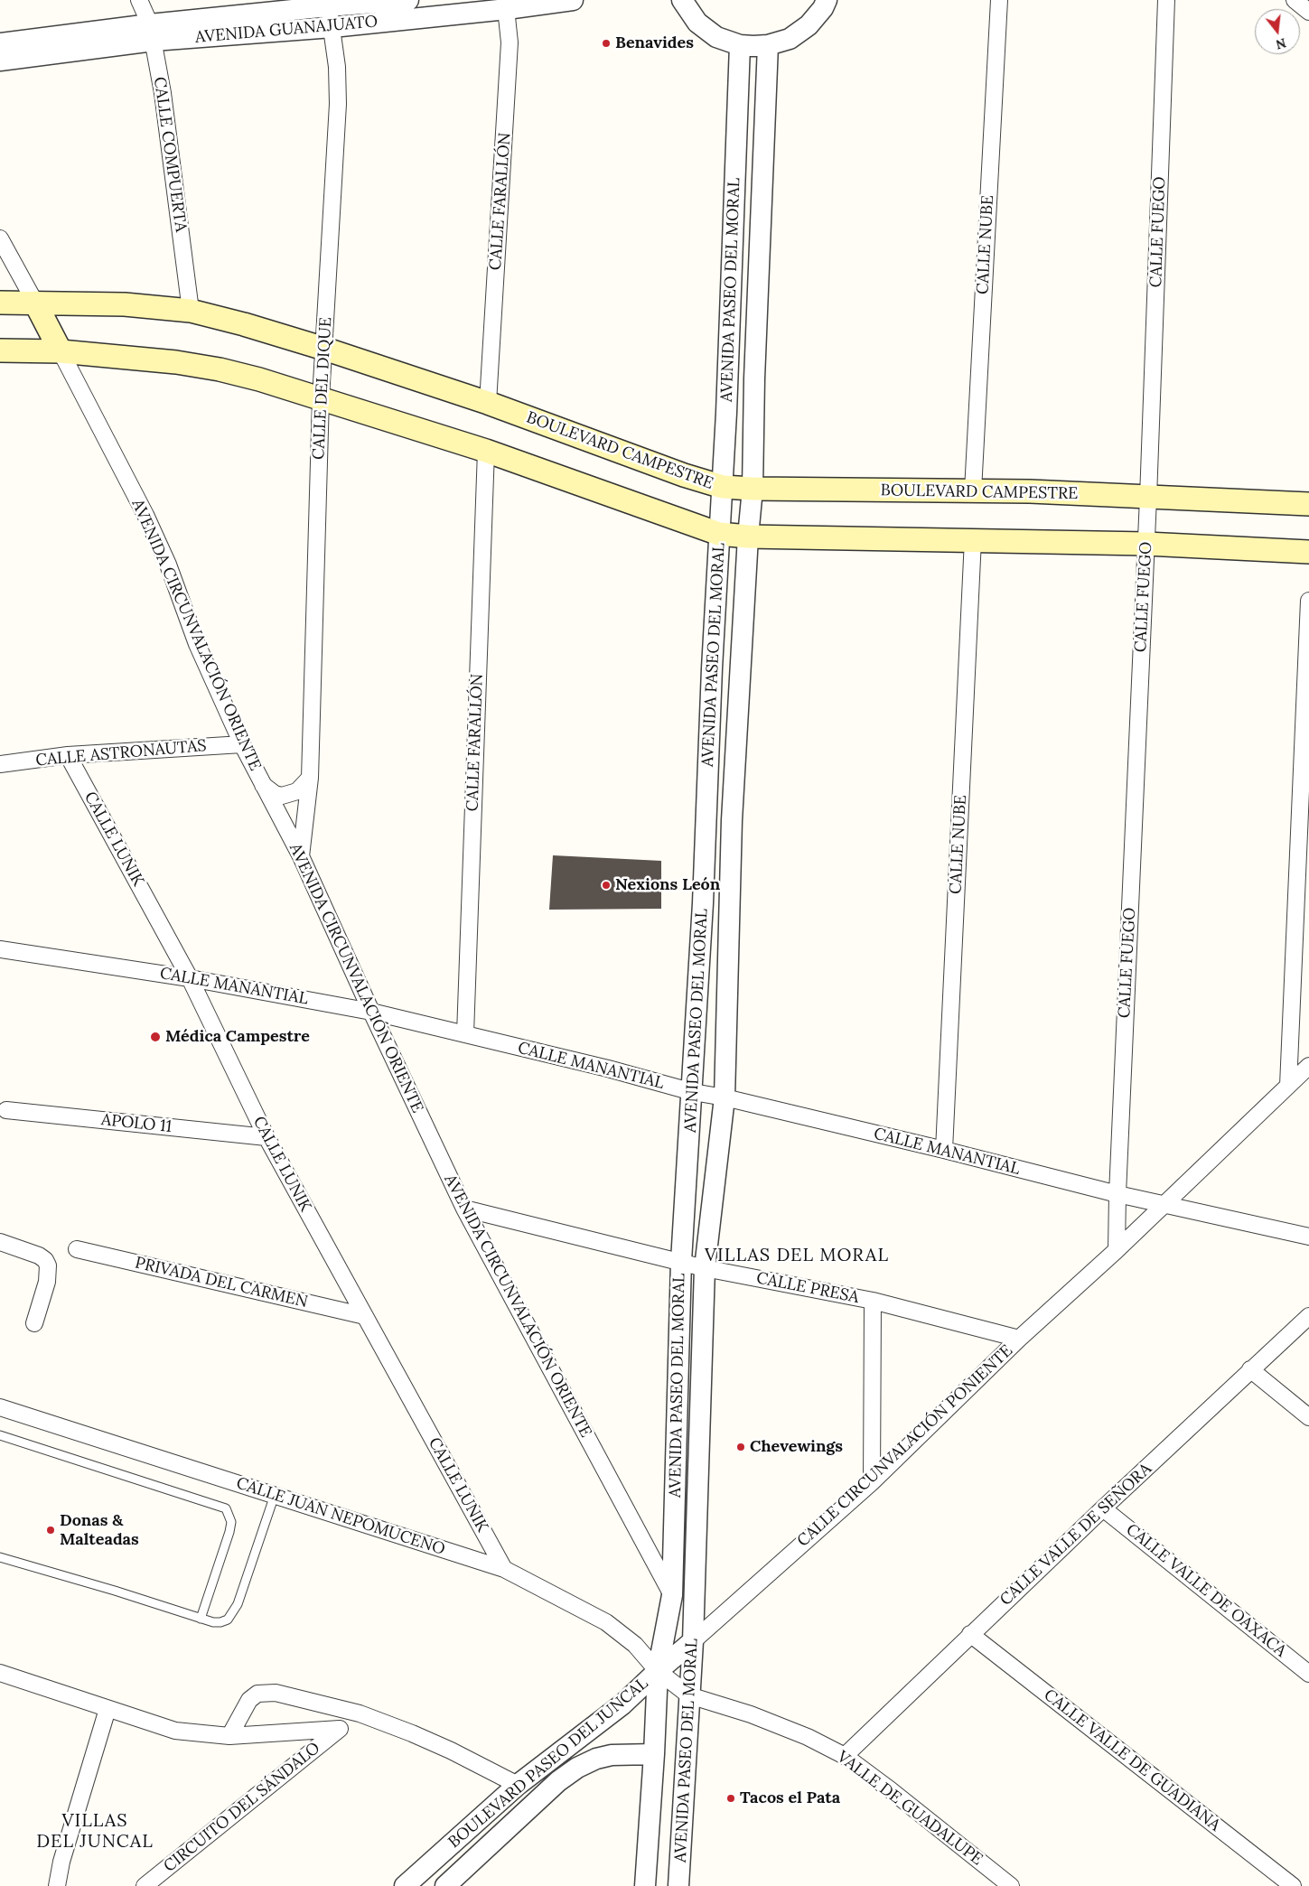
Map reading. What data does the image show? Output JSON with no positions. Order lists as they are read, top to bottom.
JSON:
{
  "streets": {
    "main road": ["BOULEVARD CAMPESTRE"],
    "street": [
      "AVENIDA GUANAJUATO",
      "CALLE COMPUERTA",
      "CALLE FARALLÓN",
      "CALLE FUEGO",
      "CALLE NUBE",
      "AVENIDA PASEO DEL MORAL",
      "CALLE DEL DIQUE",
      "AVENIDA CIRCUNVALACIÓN ORIENTE",
      "CALLE ASTRONAUTAS",
      "CALLE LUNIK",
      "CALLE MANANTIAL",
      "APOLO 11",
      "PRIVADA DEL CARMEN",
      "CALLE PRESA",
      "CALLE CIRCUNVALACIÓN PONIENTE",
      "CALLE JUAN NEPOMUCENO",
      "CALLE VALLE DE SEÑORA",
      "CALLE VALLE DE OAXACA",
      "CALLE VALLE DE GUADIANA",
      "BOULEVARD PASEO DEL JUNCAL",
      "CIRCUITO DEL SÁNDALO",
      "VALLE DE GUADALUPE"
    ]
  },
  "crossings": [
    ["AVENIDA GUANAJUATO", "CALLE COMPUERTA"],
    ["AVENIDA GUANAJUATO", "CALLE FARALLÓN"],
    ["AVENIDA GUANAJUATO", "CALLE DEL DIQUE"],
    ["CALLE COMPUERTA", "BOULEVARD CAMPESTRE"],
    ["CALLE FARALLÓN", "BOULEVARD CAMPESTRE"],
    ["CALLE FARALLÓN", "CALLE MANANTIAL"],
    ["CALLE FUEGO", "BOULEVARD CAMPESTRE"],
    ["CALLE FUEGO", "CALLE MANANTIAL"],
    ["CALLE NUBE", "BOULEVARD CAMPESTRE"],
    ["CALLE NUBE", "CALLE MANANTIAL"],
    ["AVENIDA PASEO DEL MORAL", "BOULEVARD CAMPESTRE"],
    ["AVENIDA PASEO DEL MORAL", "AVENIDA CIRCUNVALACIÓN ORIENTE"],
    ["AVENIDA PASEO DEL MORAL", "CALLE MANANTIAL"],
    ["AVENIDA PASEO DEL MORAL", "CALLE PRESA"],
    ["AVENIDA PASEO DEL MORAL", "CALLE CIRCUNVALACIÓN PONIENTE"],
    ["AVENIDA PASEO DEL MORAL", "CALLE JUAN NEPOMUCENO"],
    ["AVENIDA PASEO DEL MORAL", "BOULEVARD PASEO DEL JUNCAL"],
    ["AVENIDA PASEO DEL MORAL", "VALLE DE GUADALUPE"],
    ["CALLE DEL DIQUE", "BOULEVARD CAMPESTRE"],
    ["CALLE DEL DIQUE", "AVENIDA CIRCUNVALACIÓN ORIENTE"],
    ["AVENIDA CIRCUNVALACIÓN ORIENTE", "CALLE ASTRONAUTAS"],
    ["AVENIDA CIRCUNVALACIÓN ORIENTE", "CALLE MANANTIAL"],
    ["AVENIDA CIRCUNVALACIÓN ORIENTE", "CALLE PRESA"],
    ["CALLE ASTRONAUTAS", "CALLE LUNIK"],
    ["CALLE LUNIK", "CALLE MANANTIAL"],
    ["CALLE LUNIK", "APOLO 11"],
    ["CALLE LUNIK", "PRIVADA DEL CARMEN"],
    ["CALLE LUNIK", "CALLE JUAN NEPOMUCENO"],
    ["CALLE MANANTIAL", "CALLE CIRCUNVALACIÓN PONIENTE"],
    ["CALLE PRESA", "CALLE CIRCUNVALACIÓN PONIENTE"],
    ["CALLE CIRCUNVALACIÓN PONIENTE", "BOULEVARD PASEO DEL JUNCAL"],
    ["CALLE JUAN NEPOMUCENO", "BOULEVARD PASEO DEL JUNCAL"],
    ["CALLE JUAN NEPOMUCENO", "VALLE DE GUADALUPE"],
    ["CALLE VALLE DE SEÑORA", "CALLE VALLE DE OAXACA"],
    ["CALLE VALLE DE SEÑORA", "CALLE VALLE DE GUADIANA"],
    ["CALLE VALLE DE SEÑORA", "VALLE DE GUADALUPE"],
    ["BOULEVARD PASEO DEL JUNCAL", "VALLE DE GUADALUPE"]
  ],
  "districts": ["VILLAS DEL MORAL", "VILLAS DEL JUNCAL"],
  "places": [
    "Benavides",
    "Nexions León",
    "Médica Campestre",
    "Chevewings",
    "Donas & Malteadas",
    "Tacos el Pata"
  ],
  "north": "bottom"
}
